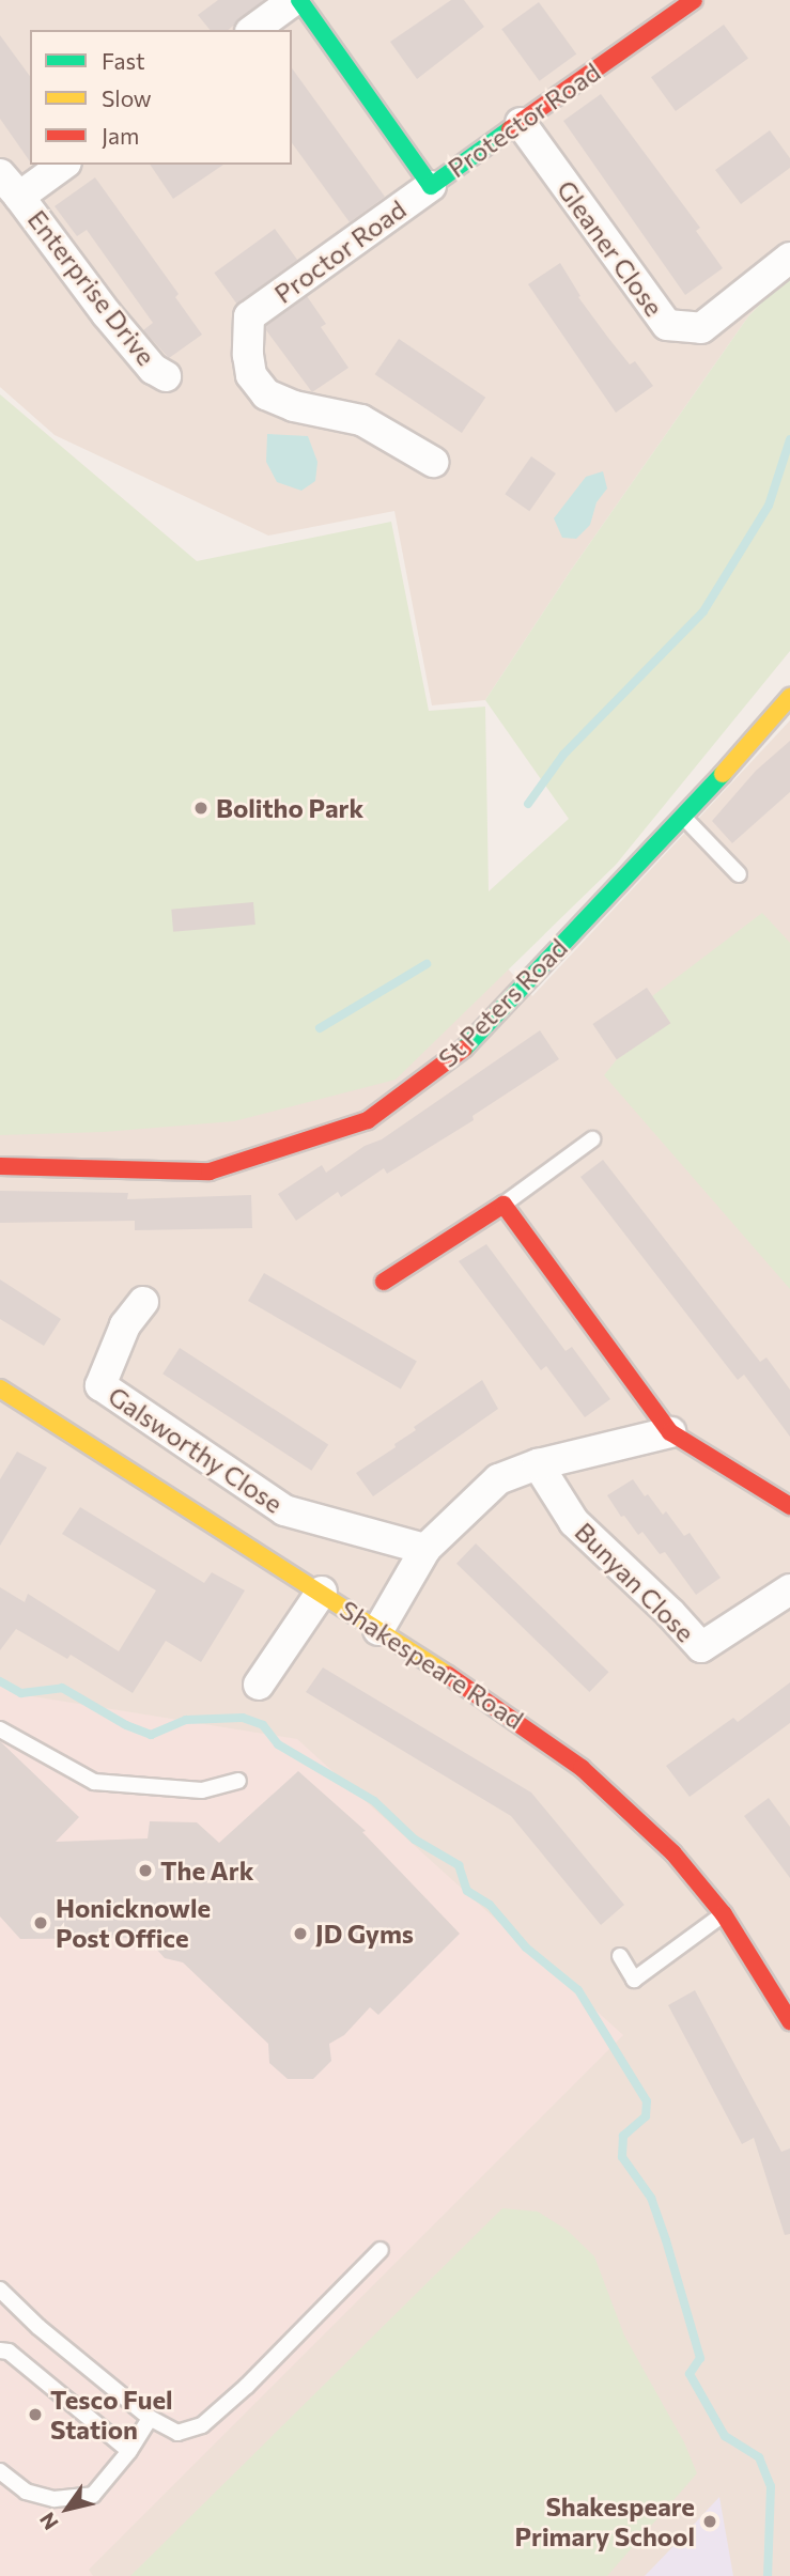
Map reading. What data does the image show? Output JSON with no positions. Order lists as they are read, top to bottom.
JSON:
{
  "streets": {
    "street": [
      "Protector Road",
      "Gleaner Close",
      "Proctor Road",
      "Enterprise Drive",
      "St Peters Road",
      "Galsworthy Close",
      "Bunyan Close",
      "Shakespeare Road"
    ]
  },
  "crossings": [
    ["Protector Road", "Gleaner Close"],
    ["Protector Road", "Proctor Road"]
  ],
  "places": [
    "Bolitho Park",
    "The Ark",
    "Honicknowle Post Office",
    "JD Gyms",
    "Tesco Fuel Station",
    "Shakespeare Primary School"
  ],
  "legend": ["Fast", "Slow", "Jam"],
  "north": "bottom left"
}
